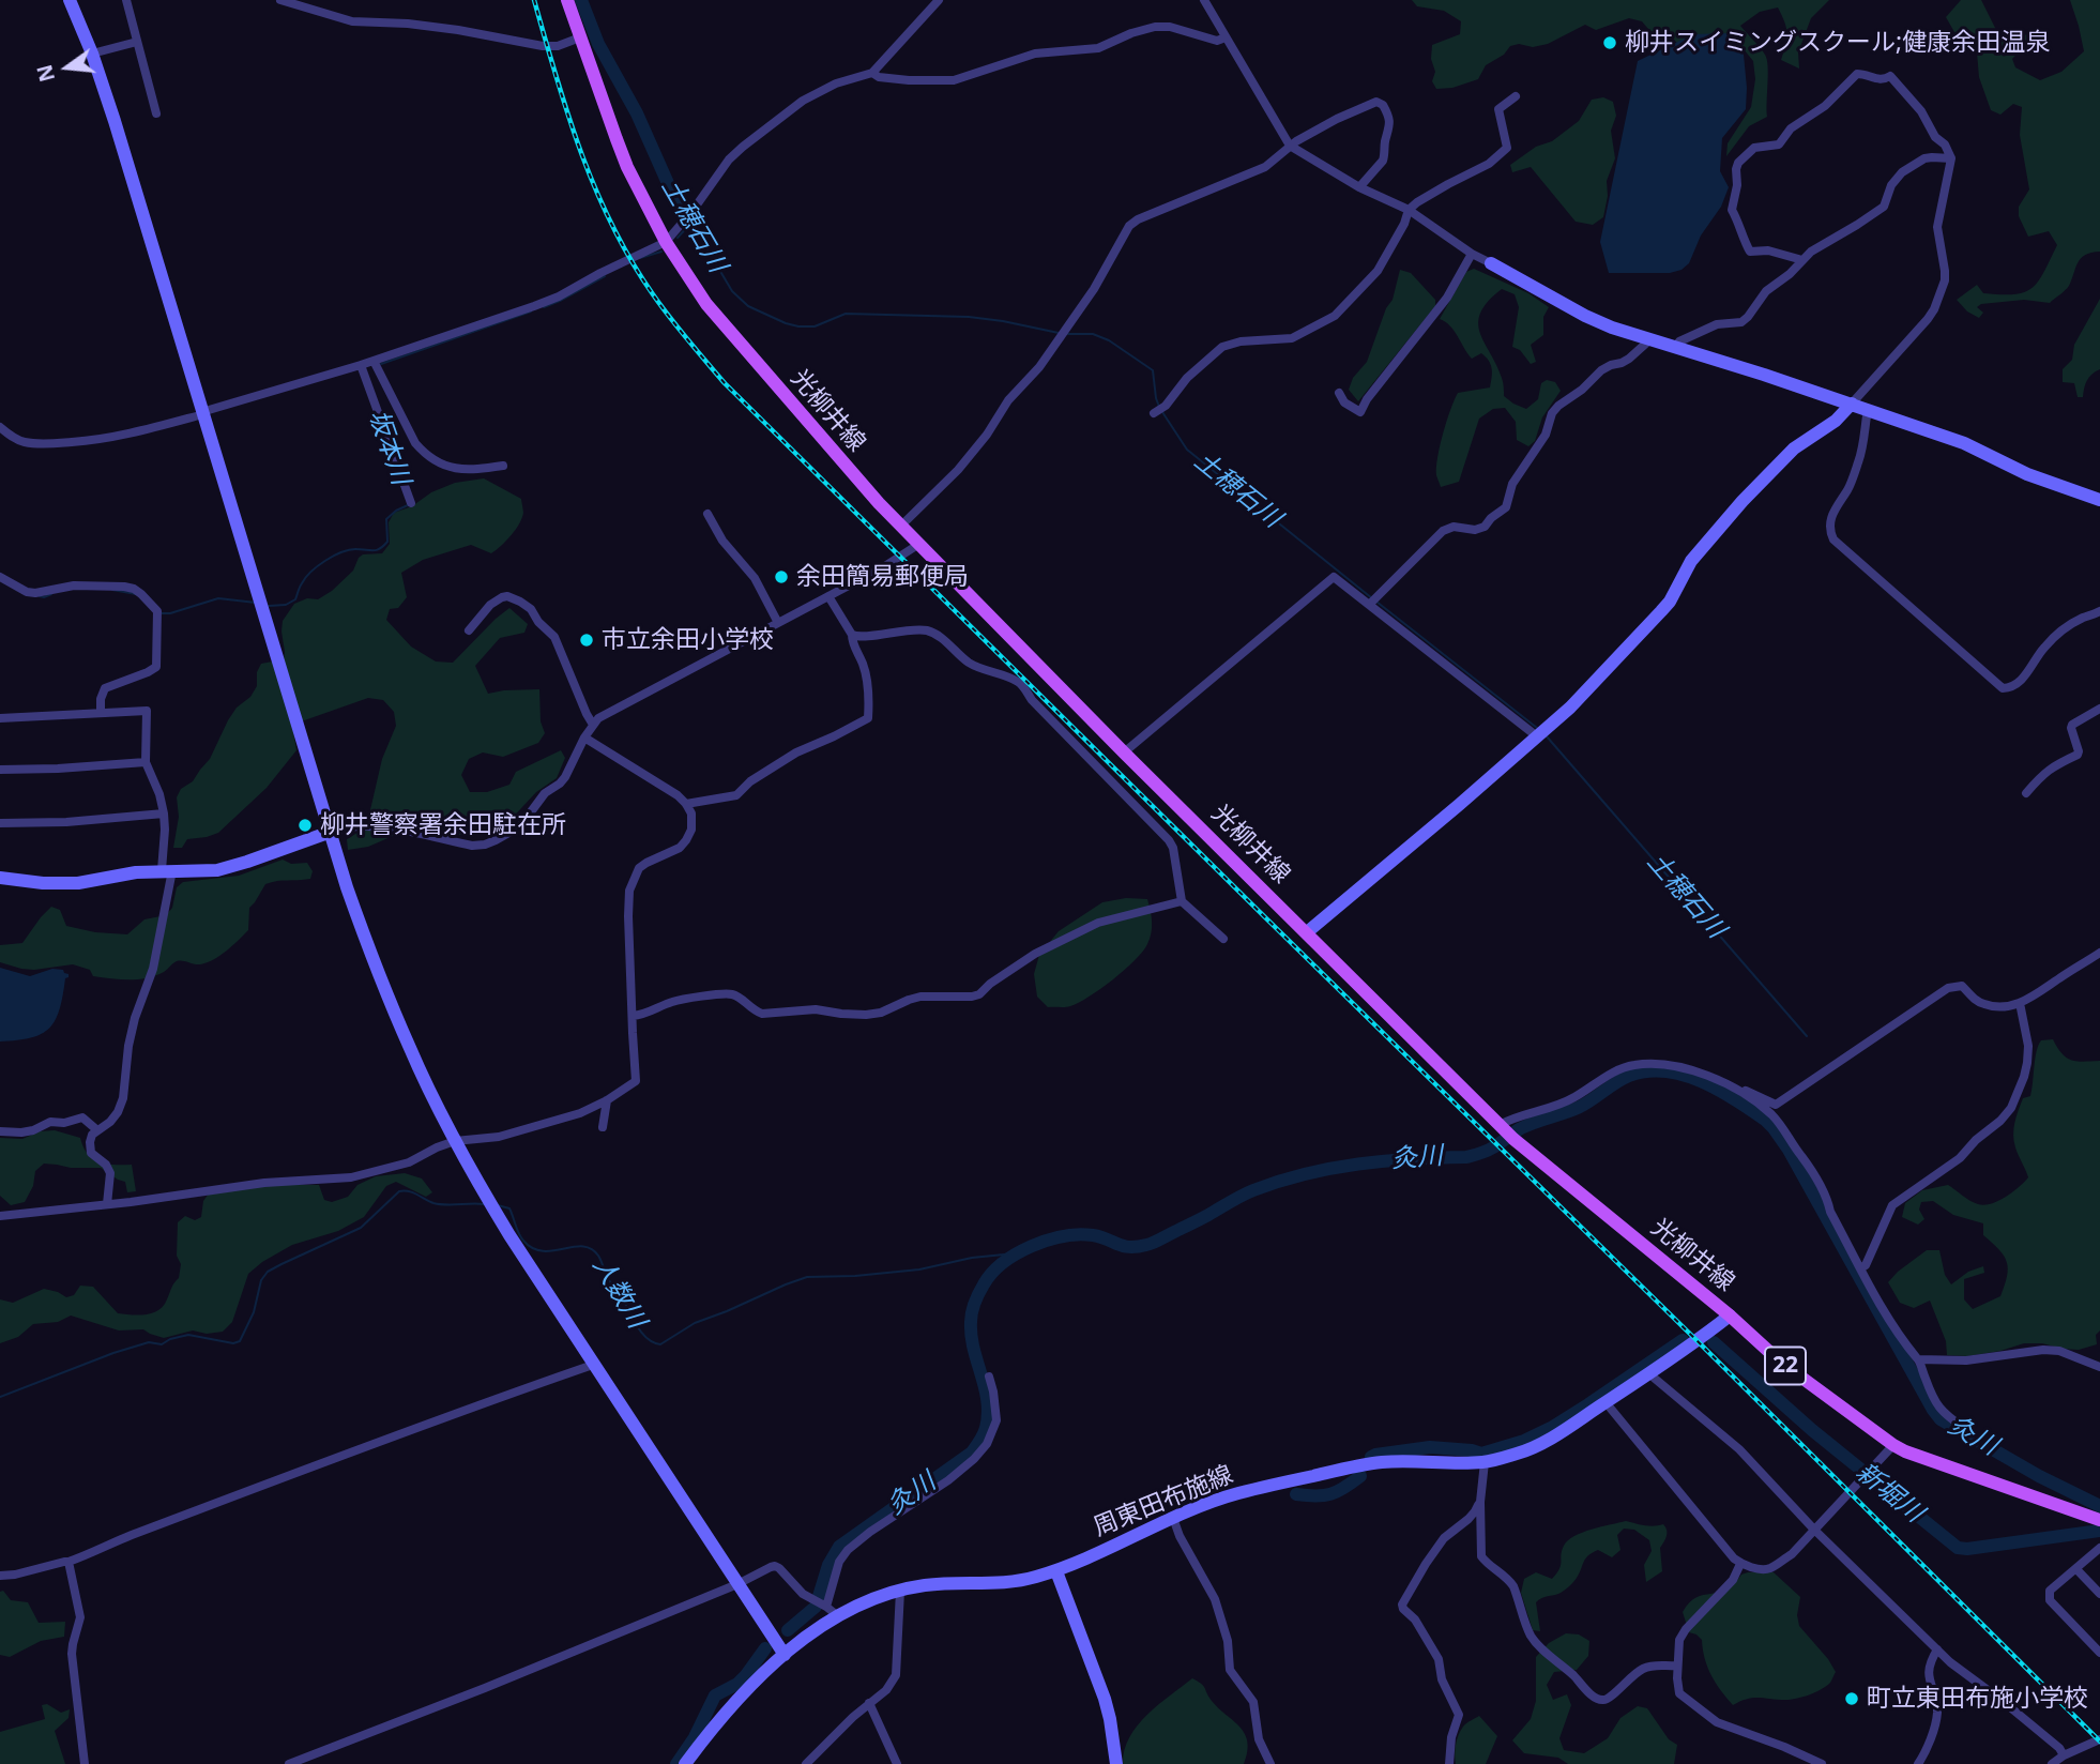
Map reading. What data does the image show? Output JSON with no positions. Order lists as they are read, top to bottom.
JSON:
{
  "streets": {
    "main road": ["光柳井線", "22"],
    "street": ["周東田布施線"]
  },
  "crossings": [
    ["光柳井線", "周東田布施線"]
  ],
  "water": [
    "土穂石川",
    "坂本川",
    "灸川",
    "人数川",
    "新堀川"
  ],
  "places": [
    "柳井スイミングスクール;健康余田温泉",
    "余田簡易郵便局",
    "市立余田小学校",
    "柳井警察署余田駐在所",
    "町立東田布施小学校"
  ],
  "north": "left"
}
